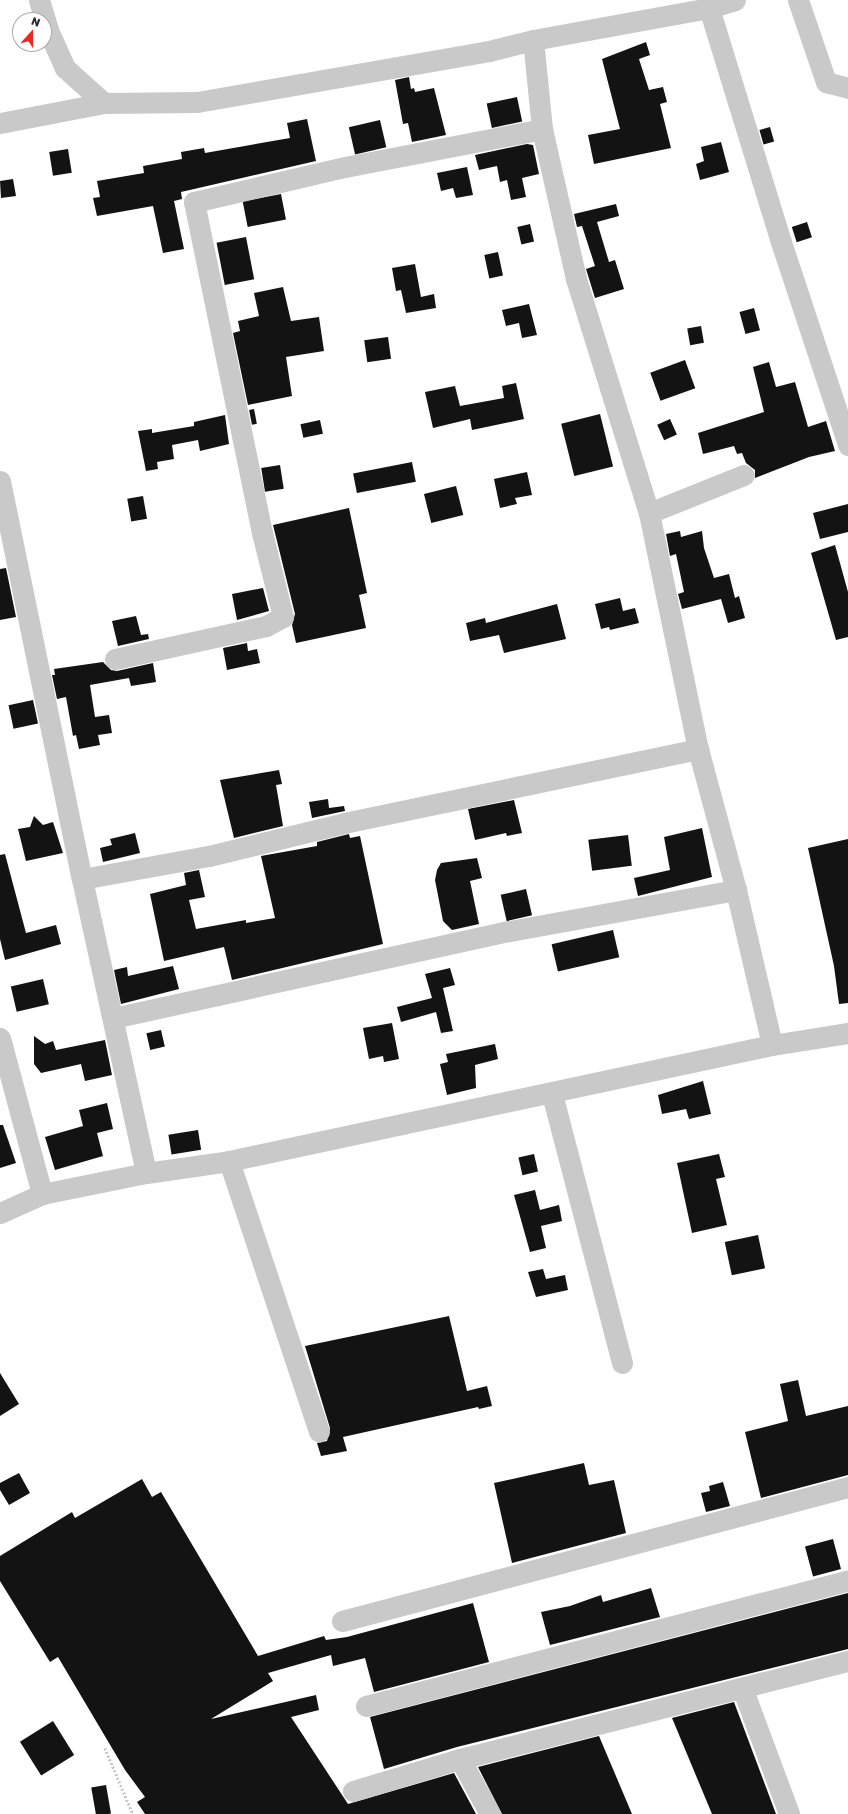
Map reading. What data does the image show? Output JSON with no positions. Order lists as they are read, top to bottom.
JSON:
{
  "north": "top"
}
